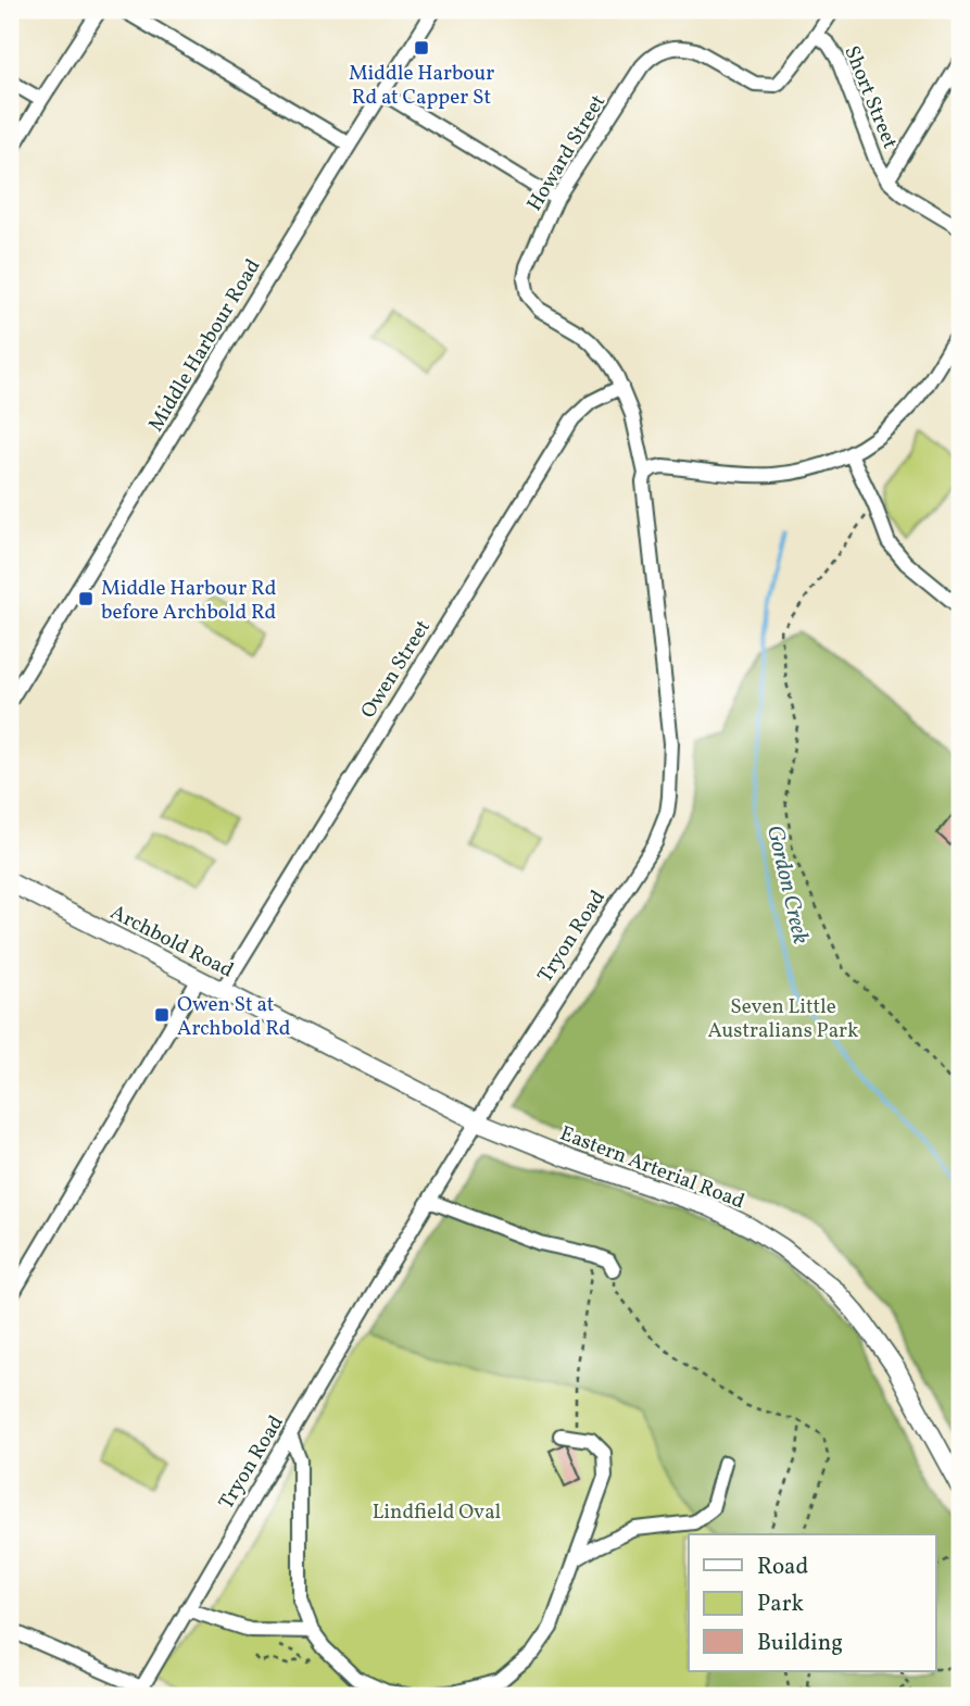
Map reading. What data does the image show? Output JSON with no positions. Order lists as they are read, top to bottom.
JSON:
{
  "streets": {
    "main road": ["Archbold Road", "Eastern Arterial Road"],
    "street": [
      "Short Street",
      "Howard Street",
      "Middle Harbour Road",
      "Owen Street",
      "Tryon Road"
    ]
  },
  "crossings": [
    ["Short Street", "Howard Street"],
    ["Howard Street", "Owen Street"],
    ["Howard Street", "Tryon Road"],
    ["Owen Street", "Archbold Road"],
    ["Tryon Road", "Archbold Road"],
    ["Tryon Road", "Eastern Arterial Road"],
    ["Archbold Road", "Eastern Arterial Road"]
  ],
  "water": ["Gordon Creek"],
  "parks": ["Seven Little Australians Park", "Lindfield Oval"],
  "places": {
    "transit": ["Middle Harbour Rd at Capper St", "Middle Harbour Rd before Archbold Rd", "Owen St at Archbold Rd"]
  },
  "legend": ["Road", "Park", "Building"]
}
